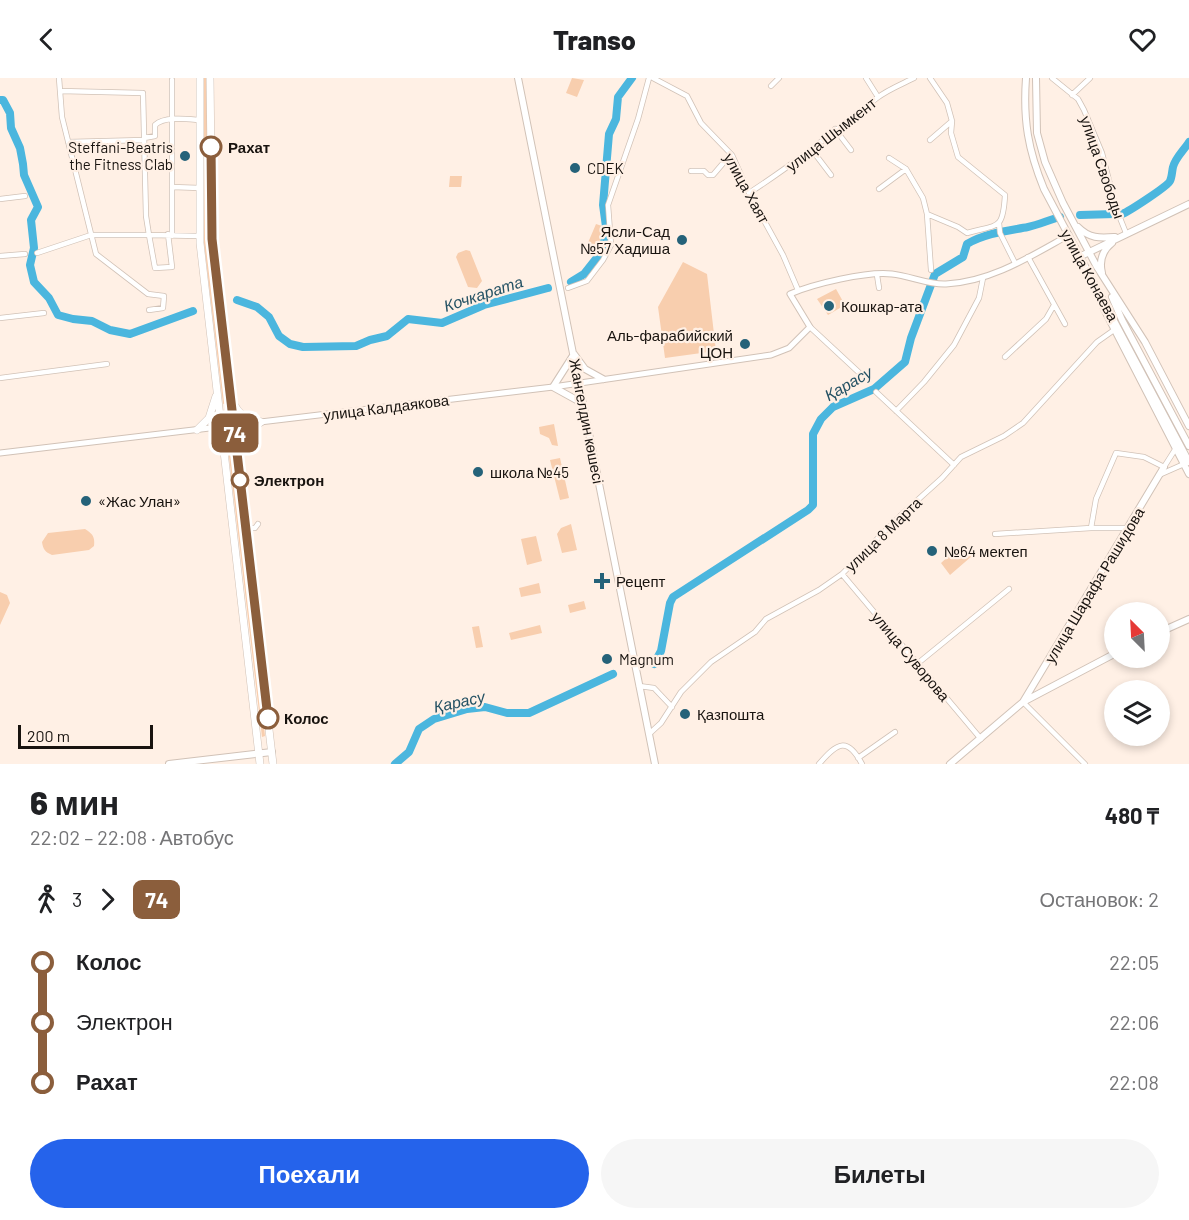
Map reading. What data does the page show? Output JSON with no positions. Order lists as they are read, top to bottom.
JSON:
{
  "streets": {
    "main road": ["улица Конаева", "Жангелдин көшесі", "улица Шарафа Рашидова"],
    "street": [
      "улица Шымкент",
      "улица Свободы",
      "улица Хаят",
      "улица Калдаякова",
      "улица 8 Марта",
      "улица Суворова"
    ]
  },
  "crossings": [
    ["улица Шымкент", "улица Хаят"],
    ["улица Калдаякова", "Жангелдин көшесі"],
    ["Жангелдин көшесі", "улица 8 Марта"],
    ["улица 8 Марта", "улица Суворова"],
    ["улица Шарафа Рашидова", "улица Суворова"]
  ],
  "water": ["Кочкарата", "Қарасу"],
  "places": {
    "other": [
      "Рахат",
      "Steffani-Beatris the Fitness Clab",
      "CDEK",
      "Ясли-Сад №57 Хадиша",
      "Кошкар-ата",
      "Аль-фарабийский ЦОН",
      "школа №45",
      "Электрон",
      "«Жас Улан»",
      "№64 мектеп",
      "Magnum",
      "Қазпошта",
      "Колос"
    ],
    "health": ["Рецепт"]
  },
  "lines": ["bus line 74"],
  "scale_bar": "200 m",
  "north": "top left",
  "page": {
    "header": "Transo",
    "on_map": "74",
    "scale": "200 m",
    "heading": ["6 мин", "22:02 – 22:08 · Автобус", "480 ₸"],
    "legs": ["3", "74", "Остановок: 2"],
    "list": [
      {
        "name": "Колос",
        "value": "22:05"
      },
      {
        "name": "Электрон",
        "value": "22:06"
      },
      {
        "name": "Рахат",
        "value": "22:08"
      }
    ],
    "buttons": ["Поехали", "Билеты"]
  }
}
